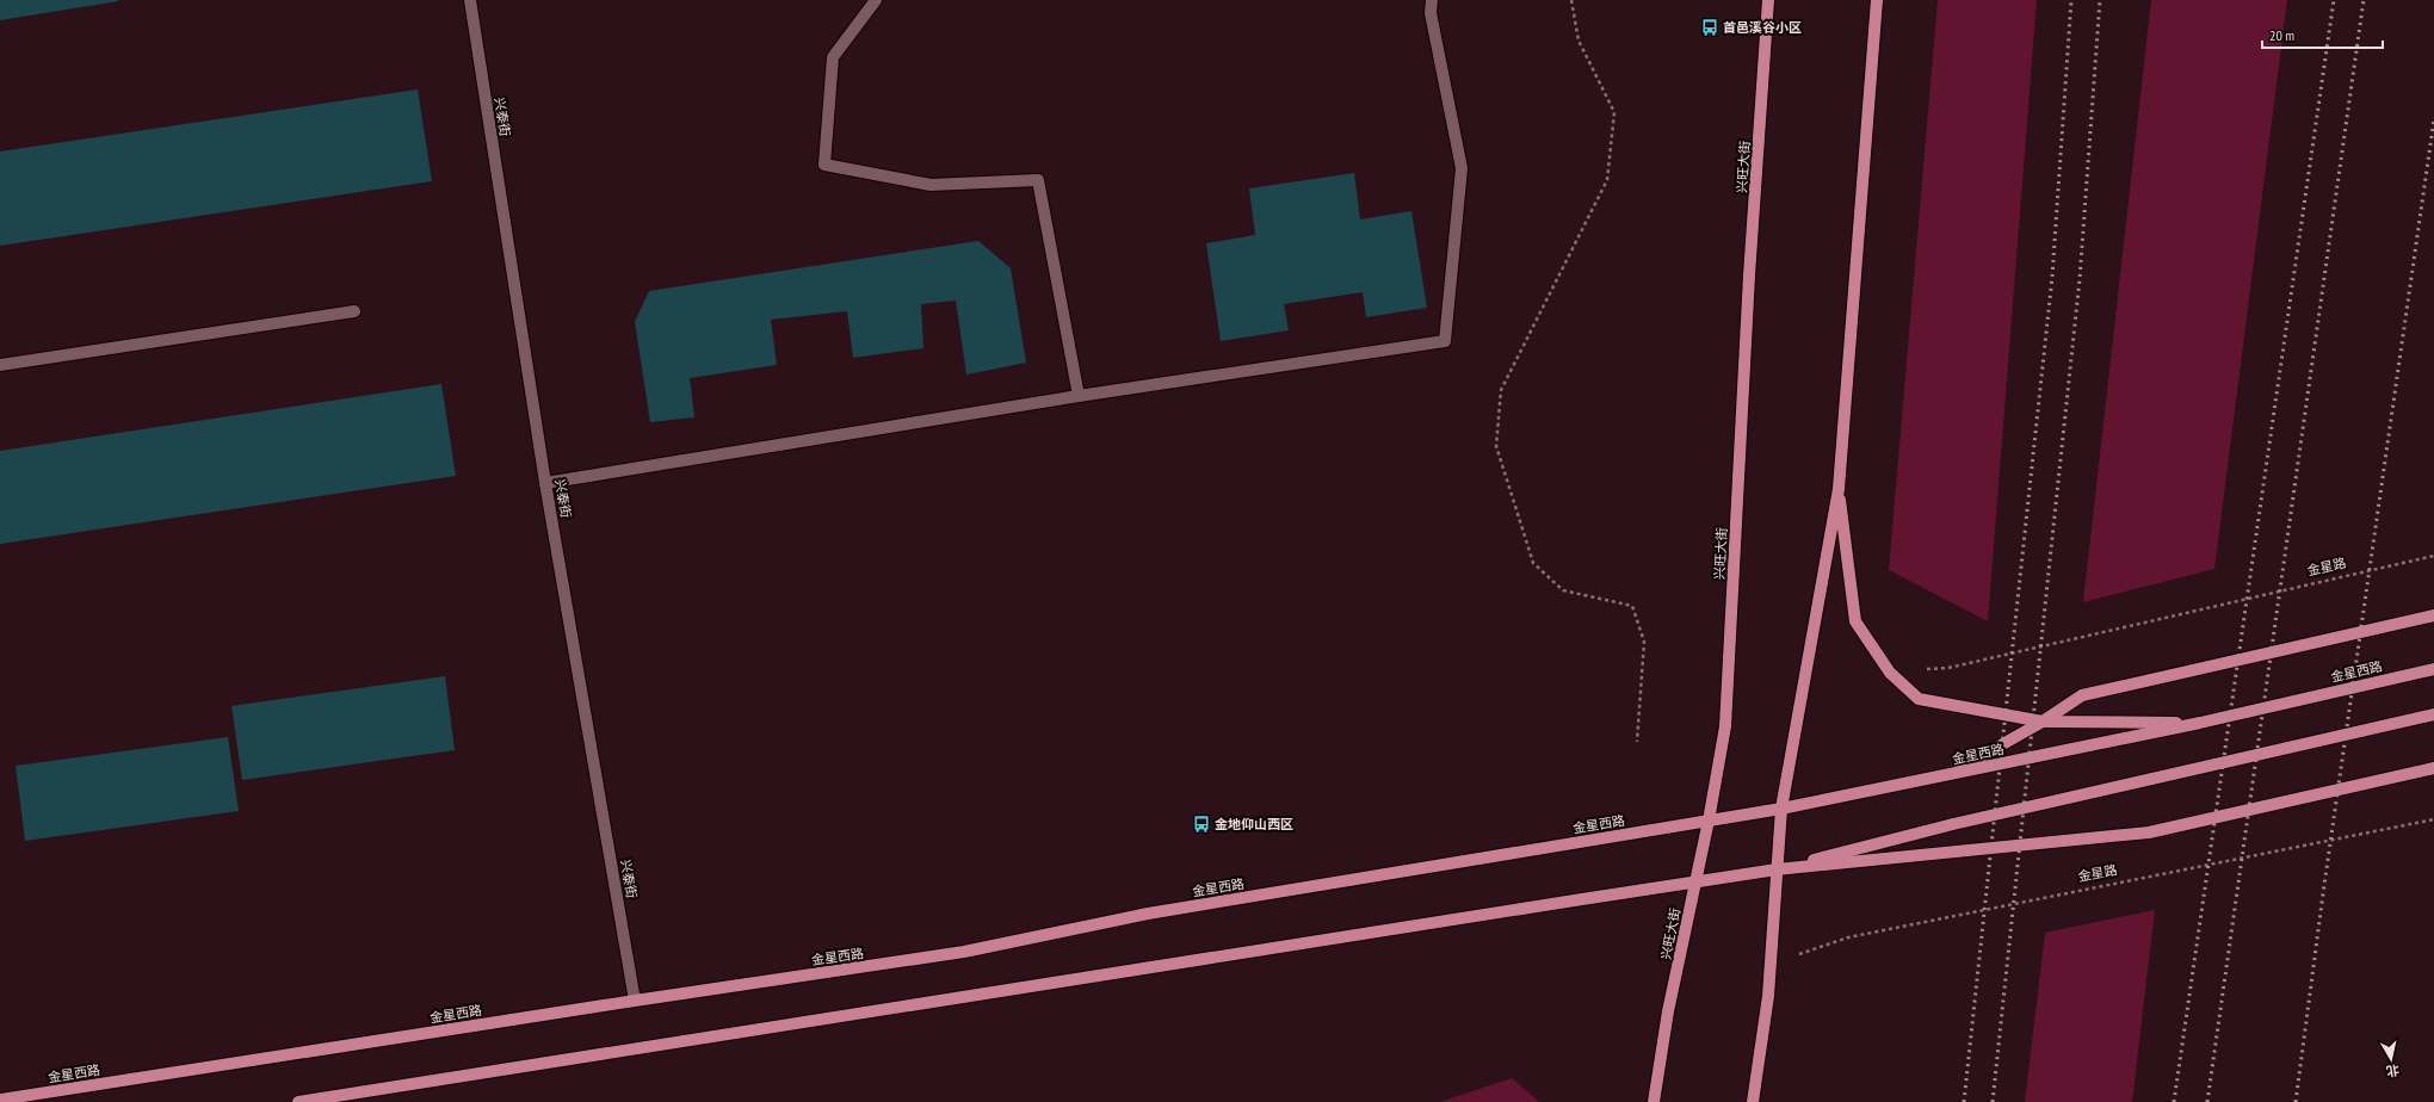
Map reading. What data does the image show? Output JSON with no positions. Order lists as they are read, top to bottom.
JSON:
{
  "streets": {
    "main road": ["兴旺大街", "金星西路"],
    "street": ["兴泰街"],
    "path": ["金星路"]
  },
  "crossings": [
    ["兴泰街", "金星西路"],
    ["兴旺大街", "金星西路"]
  ],
  "places": {
    "bus stop": ["首邑溪谷小区", "金地仰山西区"]
  },
  "scale_bar": "20 m",
  "north": "bottom"
}
